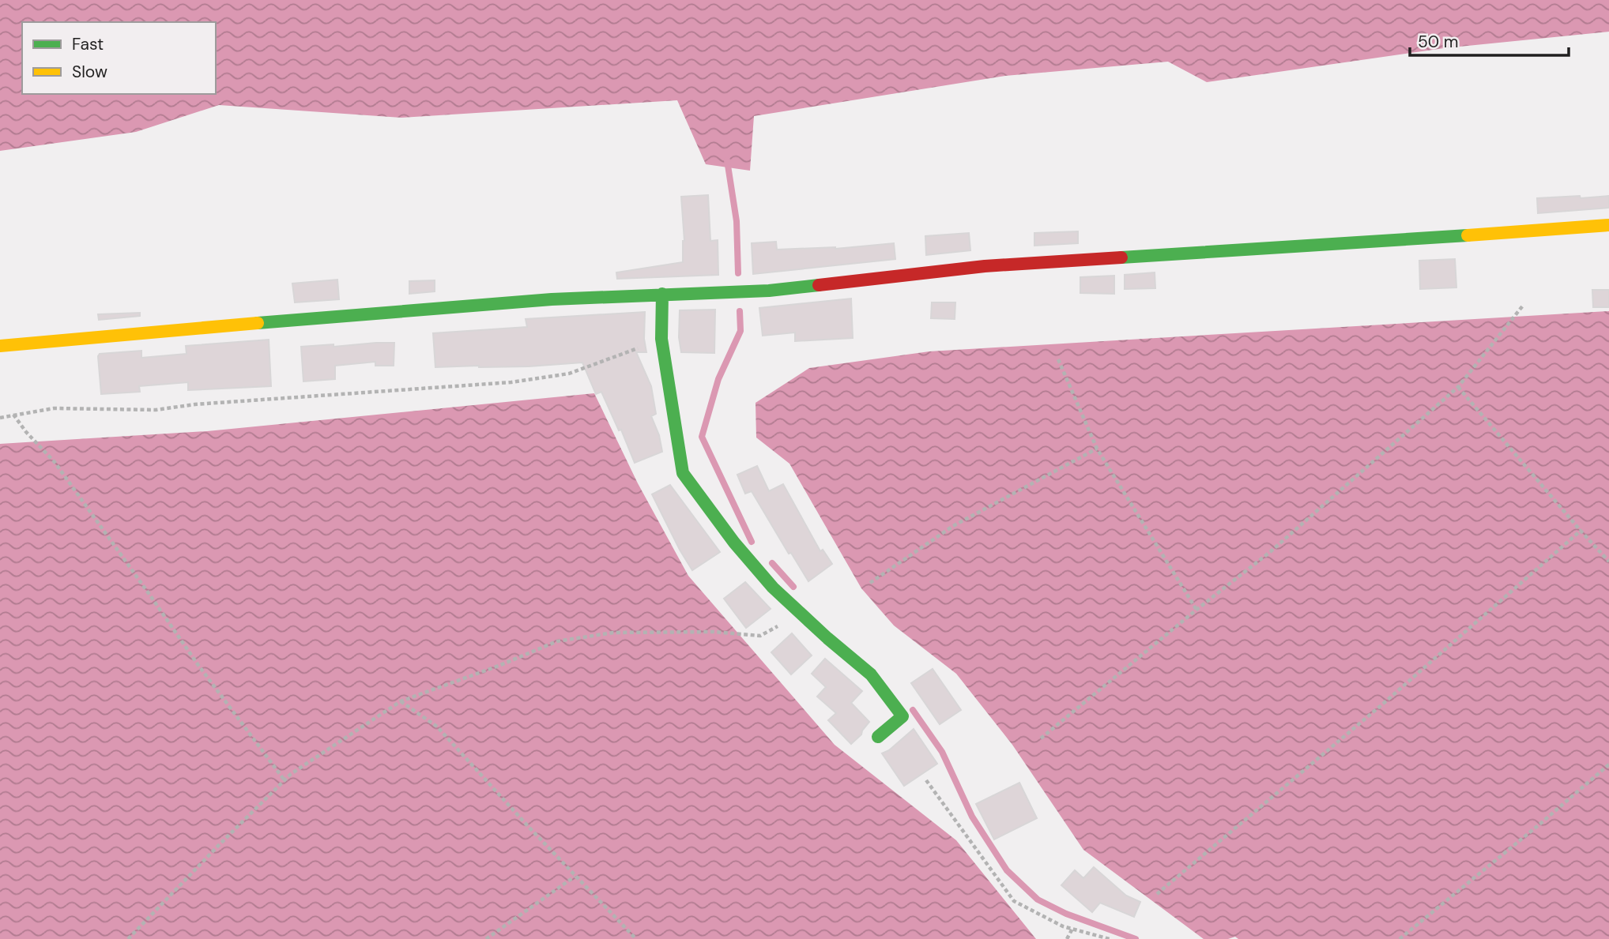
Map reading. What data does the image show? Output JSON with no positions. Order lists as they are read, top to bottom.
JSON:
{
  "legend": ["Fast", "Slow"],
  "scale_bar": "50 m"
}
